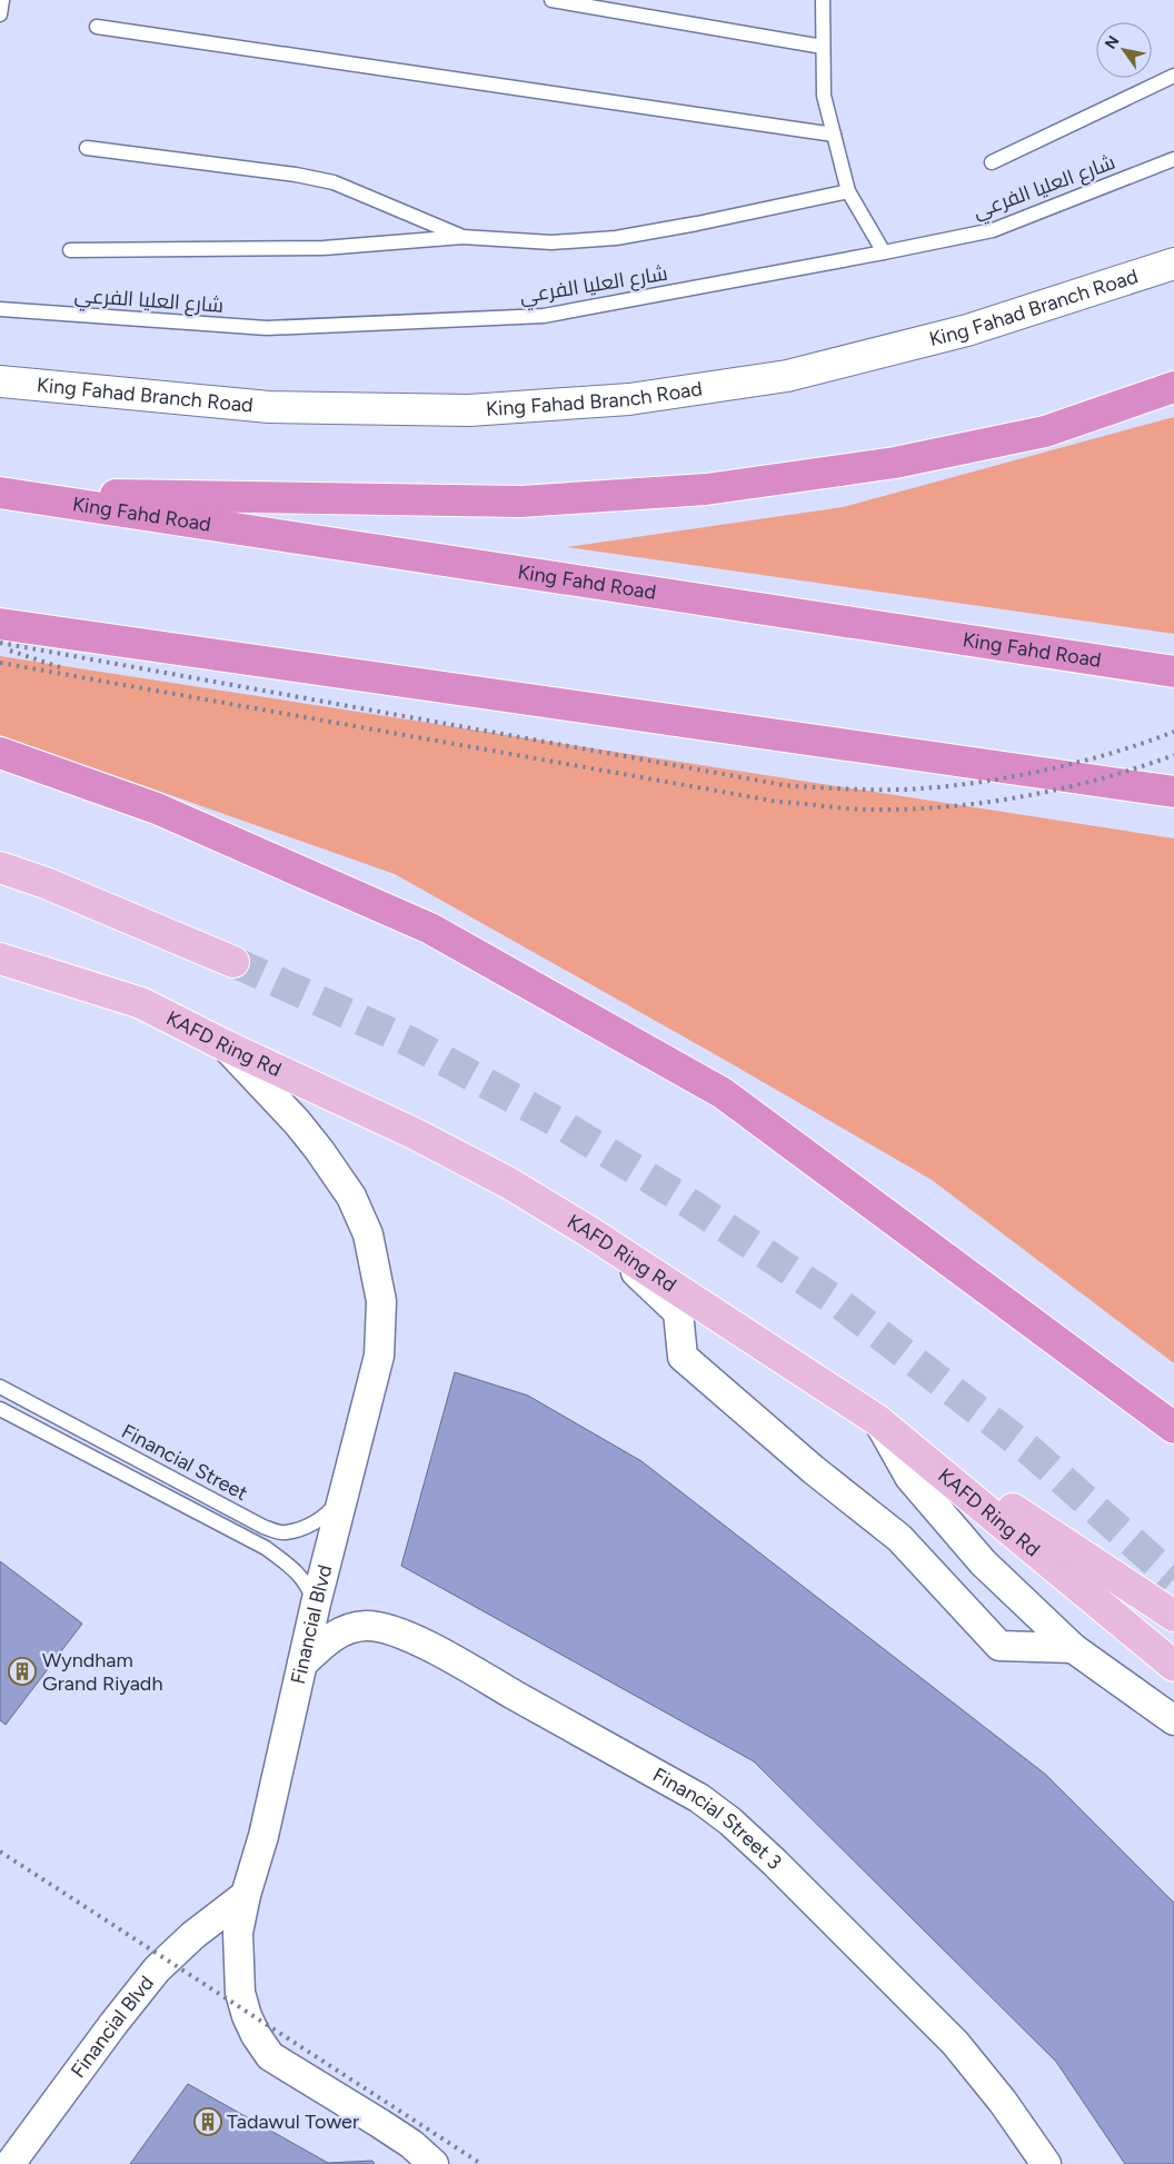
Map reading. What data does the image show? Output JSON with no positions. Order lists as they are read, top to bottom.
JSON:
{
  "streets": {
    "highway": ["King Fahd Road"],
    "main road": ["KAFD Ring Rd"],
    "street": ["King Fahad Branch Road", "Financial Blvd", "Financial Street 3"],
    "lane": ["شارع العليا الفرعي", "Financial Street"]
  },
  "crossings": [
    ["KAFD Ring Rd", "Financial Blvd"],
    ["Financial Street", "Financial Blvd"],
    ["Financial Blvd", "Financial Street 3"]
  ],
  "places": {
    "building": ["Wyndham Grand Riyadh", "Tadawul Tower"]
  },
  "north": "top left"
}
